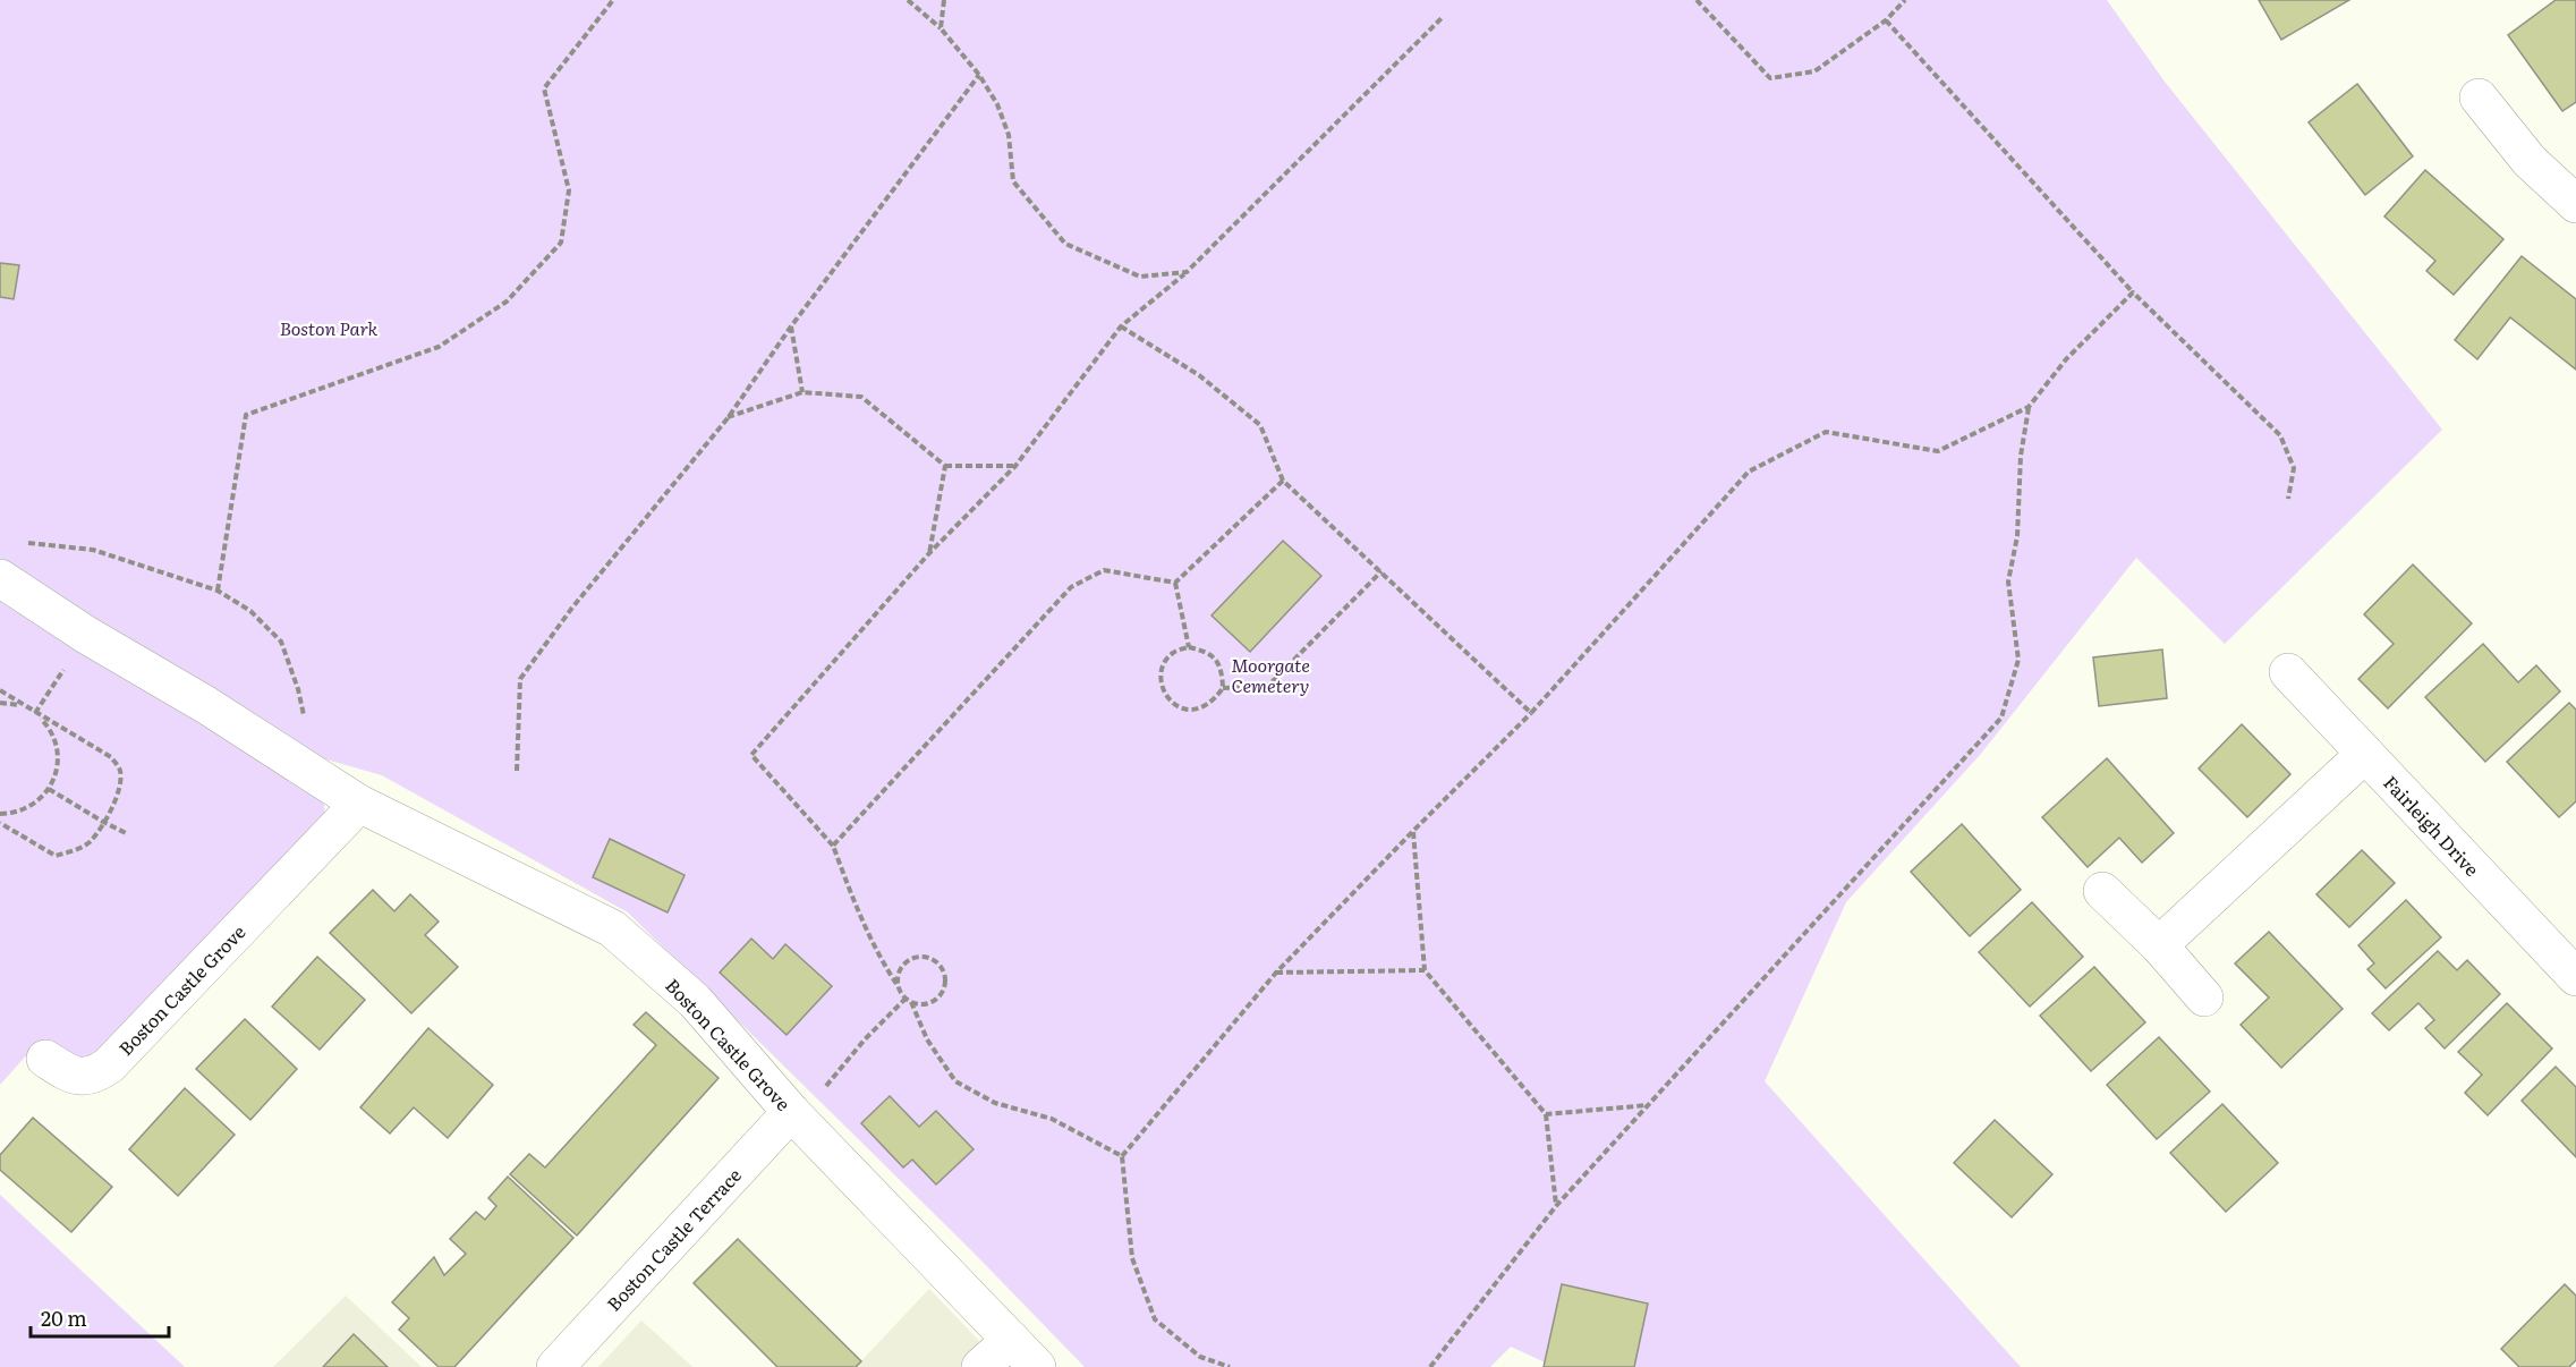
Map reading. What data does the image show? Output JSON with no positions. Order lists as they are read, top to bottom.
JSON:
{
  "streets": {
    "street": ["Fairleigh Drive", "Boston Castle Grove", "Boston Castle Terrace"]
  },
  "crossings": [
    ["Boston Castle Grove", "Boston Castle Terrace"]
  ],
  "parks": ["Boston Park", "Moorgate Cemetery"],
  "scale_bar": "20 m"
}
